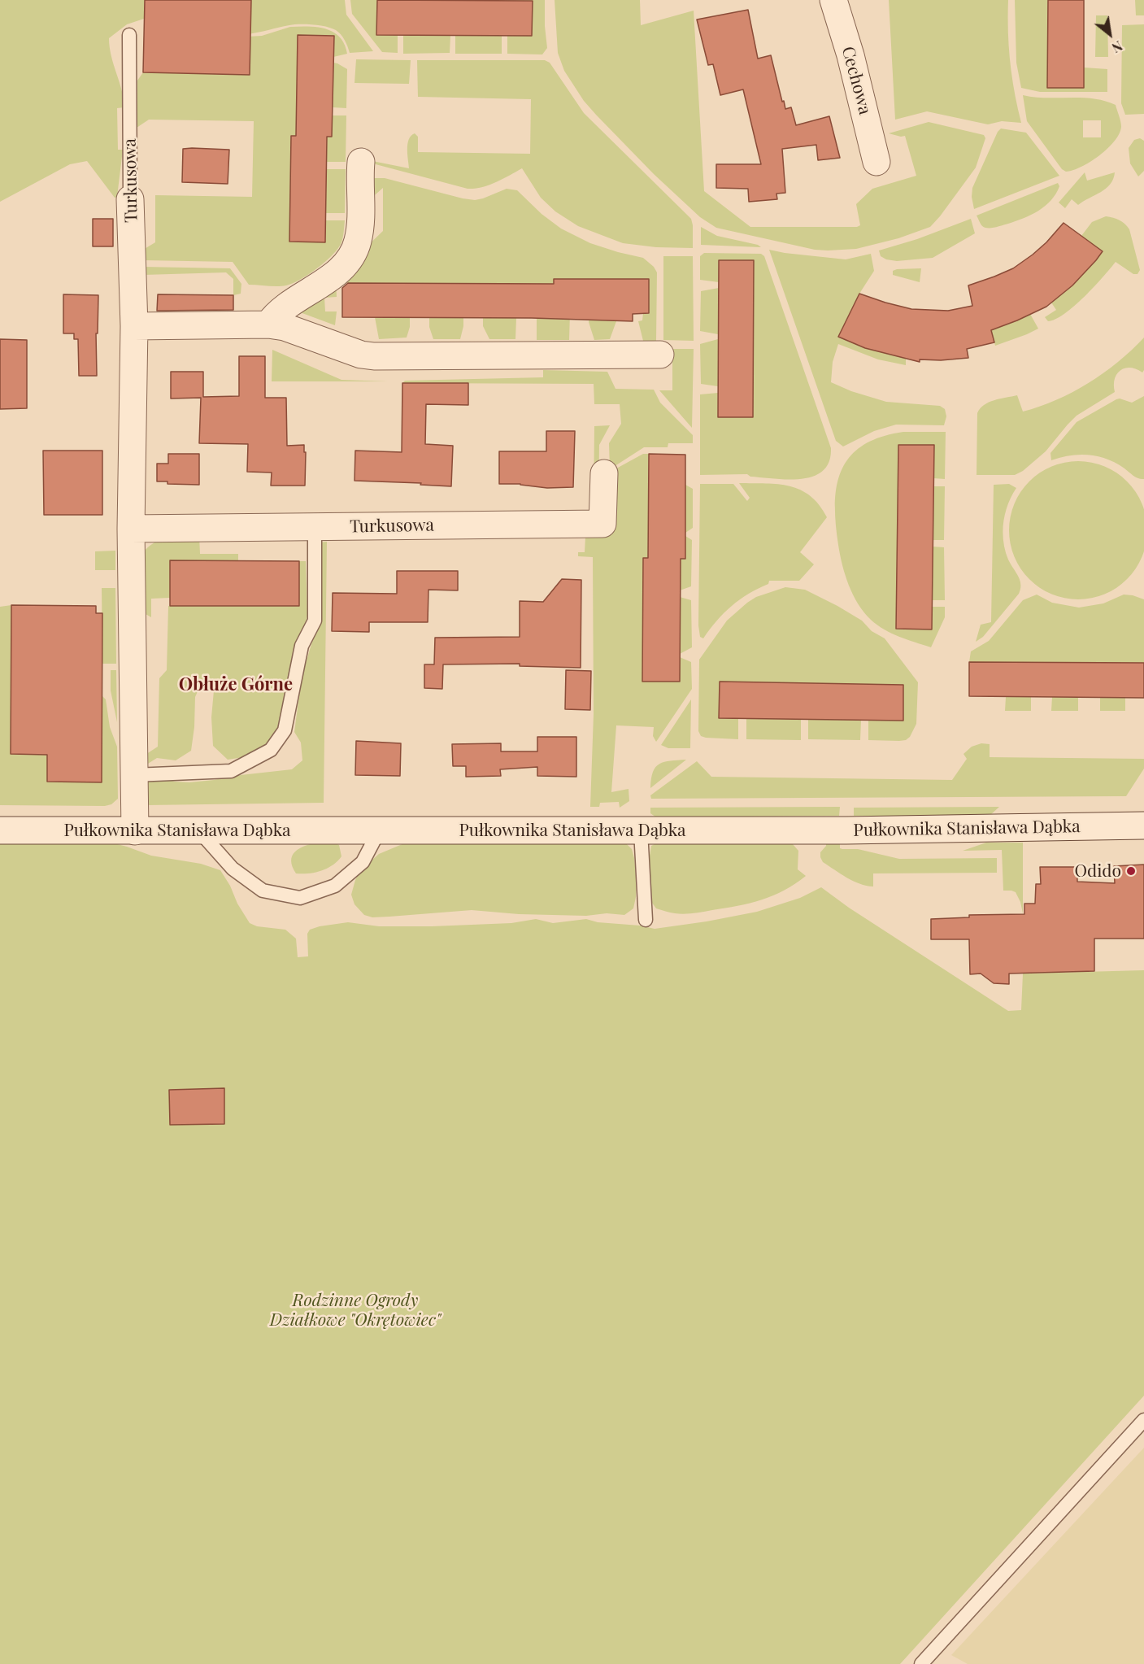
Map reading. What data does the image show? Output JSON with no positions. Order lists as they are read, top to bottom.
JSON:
{
  "streets": {
    "street": ["Cechowa", "Turkusowa", "Pułkownika Stanisława Dąbka"]
  },
  "crossings": [
    ["Turkusowa", "Pułkownika Stanisława Dąbka"]
  ],
  "districts": ["Obłuże Górne"],
  "parks": ["Rodzinne Ogrody Działkowe \"Okrętowiec\""],
  "places": ["Odido"],
  "north": "bottom right"
}
